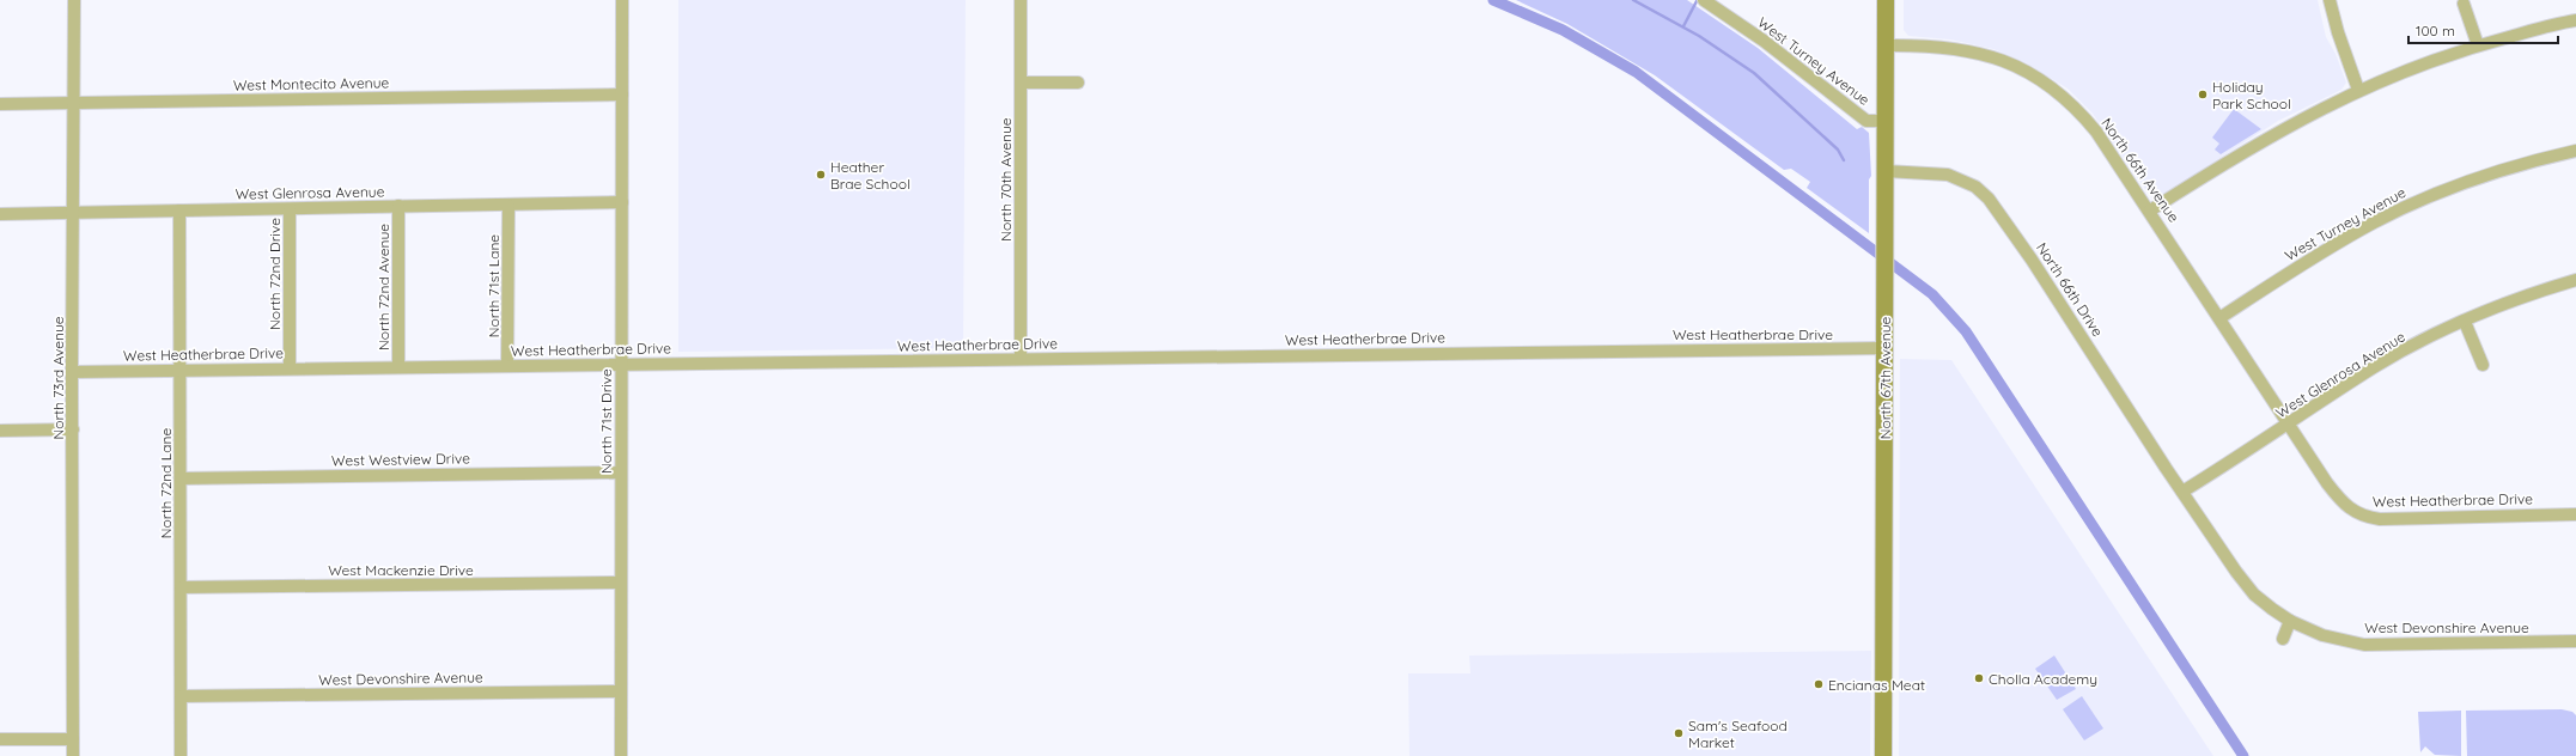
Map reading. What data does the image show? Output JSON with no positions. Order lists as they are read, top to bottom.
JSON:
{
  "streets": {
    "main road": ["North 67th Avenue"],
    "street": [
      "West Turney Avenue",
      "West Montecito Avenue",
      "North 66th Avenue",
      "North 70th Avenue",
      "West Glenrosa Avenue",
      "North 72nd Drive",
      "North 71st Lane",
      "North 72nd Avenue",
      "North 66th Drive",
      "West Heatherbrae Drive",
      "North 73rd Avenue",
      "North 71st Drive",
      "West Westview Drive",
      "North 72nd Lane",
      "West Mackenzie Drive",
      "West Devonshire Avenue"
    ]
  },
  "crossings": [
    ["West Turney Avenue", "North 66th Avenue"],
    ["West Turney Avenue", "North 67th Avenue"],
    ["West Montecito Avenue", "North 73rd Avenue"],
    ["West Montecito Avenue", "North 71st Drive"],
    ["North 66th Avenue", "West Glenrosa Avenue"],
    ["North 66th Avenue", "West Heatherbrae Drive"],
    ["North 66th Avenue", "North 67th Avenue"],
    ["North 70th Avenue", "West Heatherbrae Drive"],
    ["West Glenrosa Avenue", "North 72nd Drive"],
    ["West Glenrosa Avenue", "North 71st Lane"],
    ["West Glenrosa Avenue", "North 72nd Avenue"],
    ["West Glenrosa Avenue", "North 66th Drive"],
    ["West Glenrosa Avenue", "West Heatherbrae Drive"],
    ["West Glenrosa Avenue", "North 73rd Avenue"],
    ["West Glenrosa Avenue", "North 71st Drive"],
    ["West Glenrosa Avenue", "North 72nd Lane"],
    ["West Glenrosa Avenue", "West Devonshire Avenue"],
    ["North 72nd Drive", "West Heatherbrae Drive"],
    ["North 71st Lane", "West Heatherbrae Drive"],
    ["North 72nd Avenue", "West Heatherbrae Drive"],
    ["North 66th Drive", "North 67th Avenue"],
    ["North 66th Drive", "West Devonshire Avenue"],
    ["West Heatherbrae Drive", "North 73rd Avenue"],
    ["West Heatherbrae Drive", "North 67th Avenue"],
    ["West Heatherbrae Drive", "North 71st Drive"],
    ["West Heatherbrae Drive", "North 72nd Lane"],
    ["North 71st Drive", "West Westview Drive"],
    ["North 71st Drive", "West Mackenzie Drive"],
    ["North 71st Drive", "West Devonshire Avenue"],
    ["West Westview Drive", "North 72nd Lane"],
    ["North 72nd Lane", "West Mackenzie Drive"],
    ["North 72nd Lane", "West Devonshire Avenue"]
  ],
  "places": [
    "Holiday Park School",
    "Heather Brae School",
    "Cholla Academy",
    "Encianas Meat",
    "Sam's Seafood Market"
  ],
  "scale_bar": "100 m"
}
